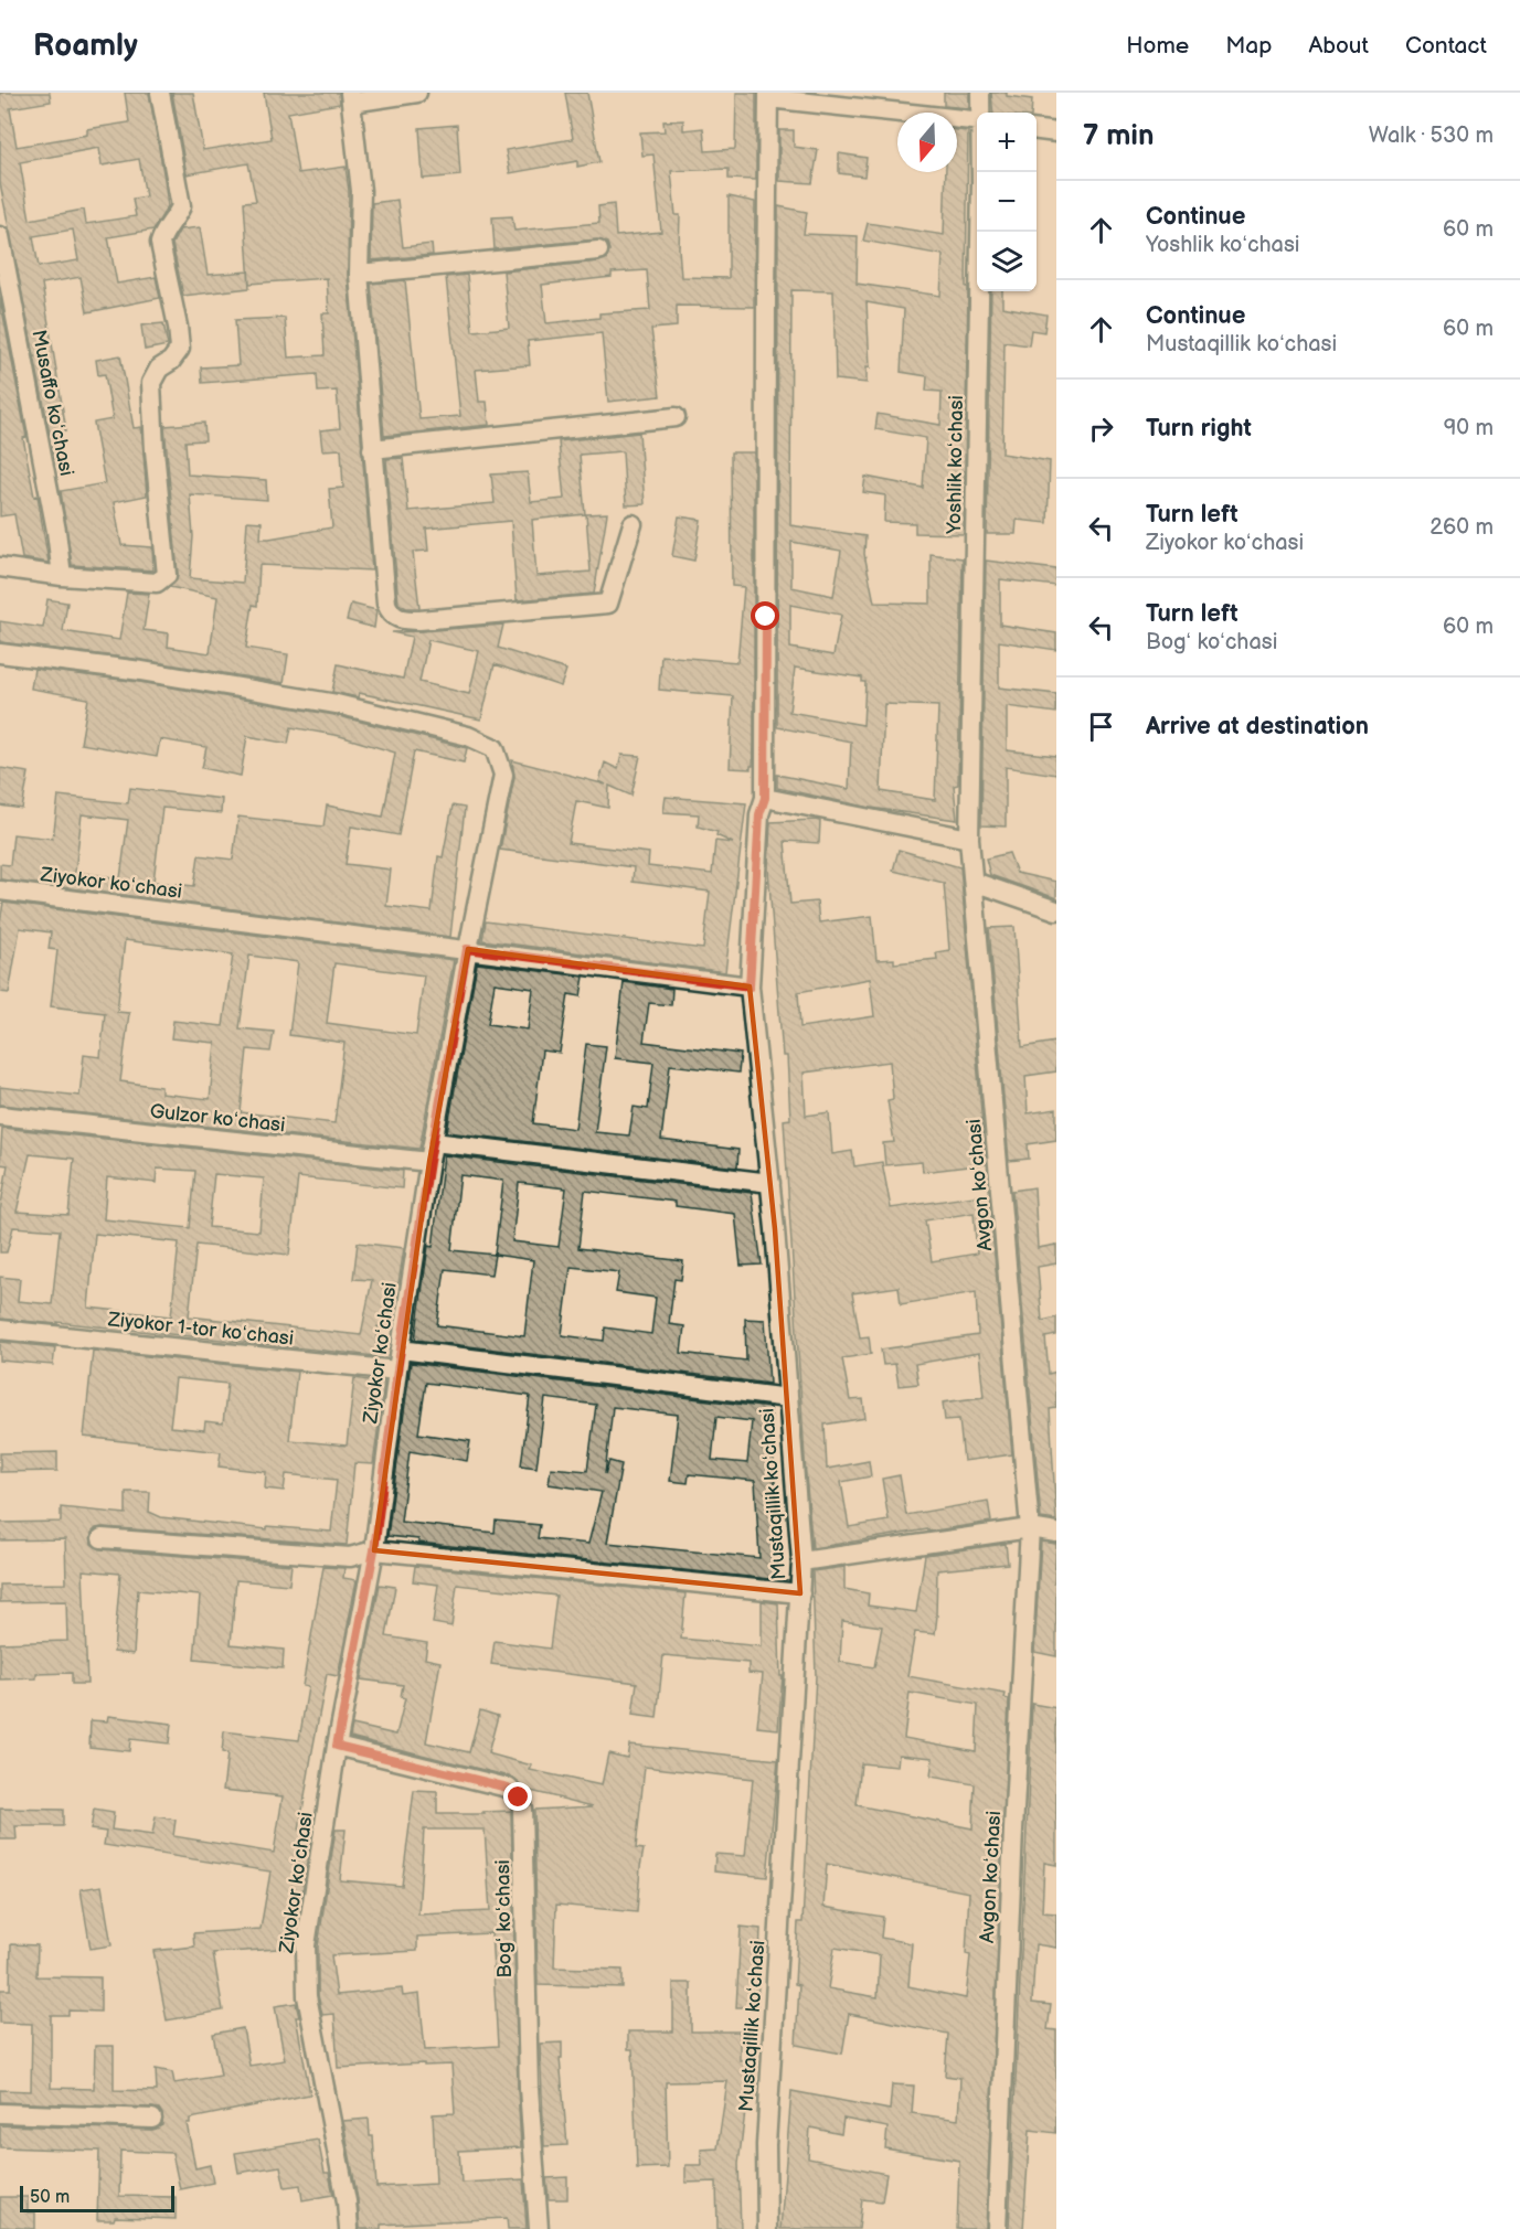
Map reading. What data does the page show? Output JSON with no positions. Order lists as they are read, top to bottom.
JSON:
{
  "streets": {
    "street": [
      "Musaffo koʻchasi",
      "Yoshlik koʻchasi",
      "Ziyokor koʻchasi",
      "Gulzor koʻchasi",
      "Avgon koʻchasi",
      "Ziyokor 1-tor koʻchasi",
      "Mustaqillik koʻchasi",
      "Bogʻ koʻchasi"
    ]
  },
  "crossings": [
    ["Yoshlik koʻchasi", "Avgon koʻchasi"],
    ["Ziyokor koʻchasi", "Gulzor koʻchasi"],
    ["Ziyokor koʻchasi", "Ziyokor 1-tor koʻchasi"],
    ["Ziyokor koʻchasi", "Bogʻ koʻchasi"]
  ],
  "scale_bar": "50 m",
  "north": "bottom",
  "page": {
    "header": "Roamly",
    "nav": [
      "Home",
      "Map",
      "About",
      "Contact"
    ],
    "heading": ["7 min", "Walk · 530 m"],
    "map_buttons": ["+", "−"],
    "list": [
      ["Continue", "Yoshlik koʻchasi", "60 m"],
      ["Continue", "Mustaqillik koʻchasi", "60 m"],
      ["Turn right", "90 m"],
      ["Turn left", "Ziyokor koʻchasi", "260 m"],
      ["Turn left", "Bogʻ koʻchasi", "60 m"],
      "Arrive at destination"
    ],
    "scale": "50 m"
  }
}
